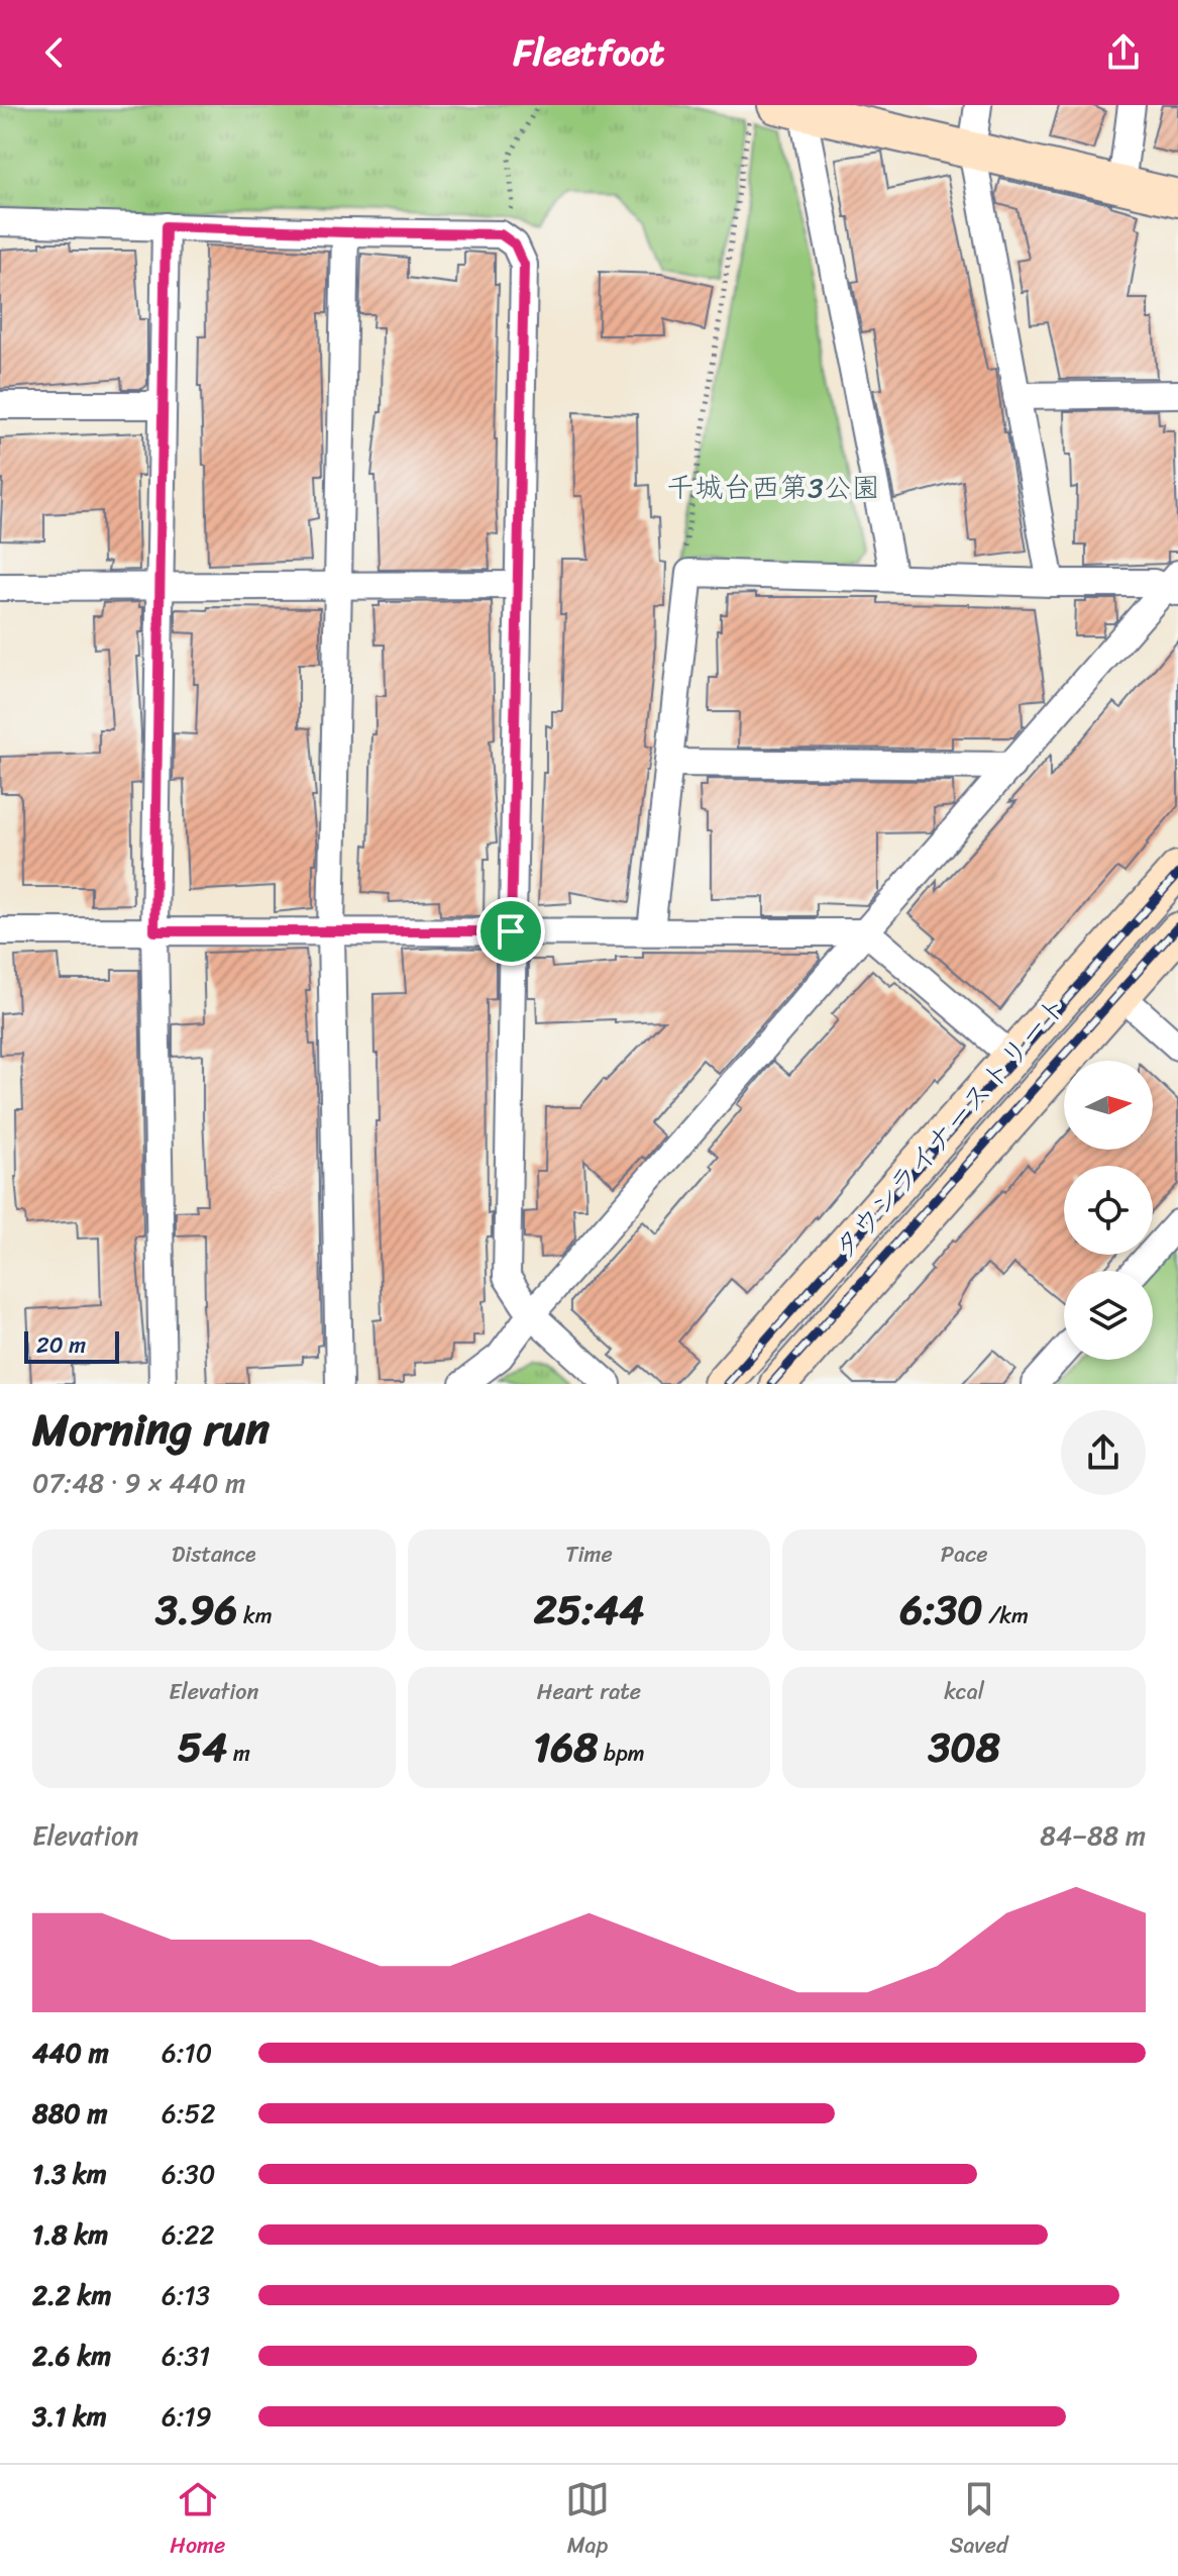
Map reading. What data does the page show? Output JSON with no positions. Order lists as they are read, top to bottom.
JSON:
{
  "streets": {
    "street": ["タウンライナーストリート"]
  },
  "parks": ["千城台西第3公園"],
  "scale_bar": "20 m",
  "north": "right",
  "page": {
    "header": "Fleetfoot",
    "scale": "20 m",
    "heading": ["Morning run", "07:48 · 9 × 440 m"],
    "stats": [
      ["Distance", "3.96 km"],
      ["Time", "25:44"],
      ["Pace", "6:30 /km"],
      ["Elevation", "54 m"],
      ["Heart rate", "168 bpm"],
      ["kcal", "308"]
    ],
    "chart": ["Elevation", "84–88 m"],
    "list": [
      {
        "name": "440 m",
        "note": "6:10"
      },
      {
        "name": "880 m",
        "note": "6:52"
      },
      {
        "name": "1.3 km",
        "note": "6:30"
      },
      {
        "name": "1.8 km",
        "note": "6:22"
      },
      {
        "name": "2.2 km",
        "note": "6:13"
      },
      {
        "name": "2.6 km",
        "note": "6:31"
      },
      {
        "name": "3.1 km",
        "note": "6:19"
      }
    ],
    "tabs": ["Home", "Map", "Saved"]
  }
}
